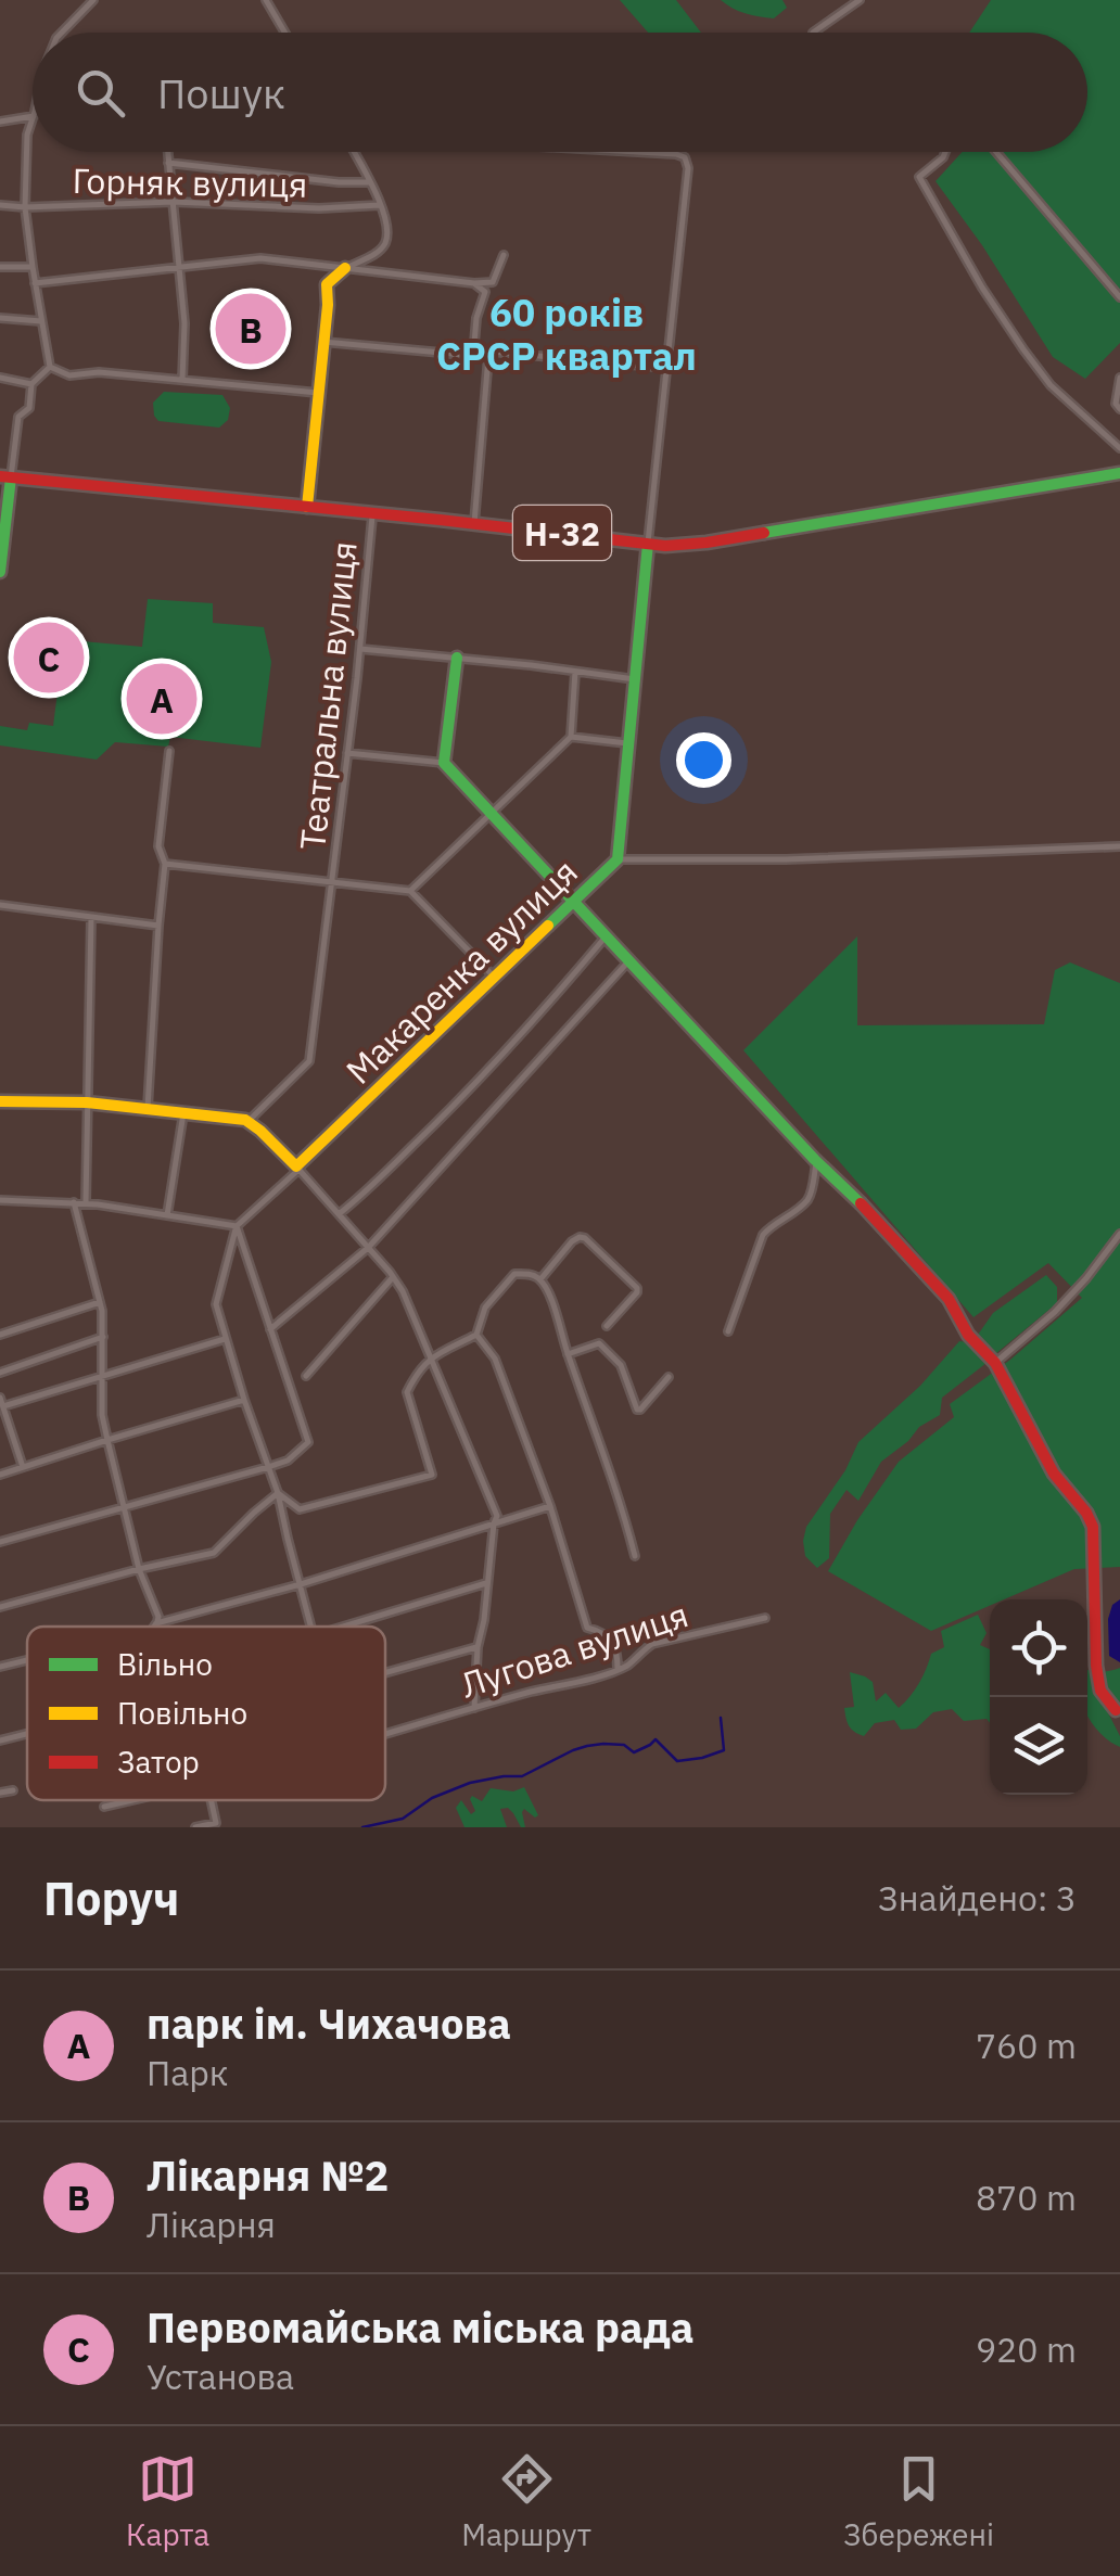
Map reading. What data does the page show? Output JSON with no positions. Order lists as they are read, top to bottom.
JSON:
{
  "streets": {
    "street": [
      "Горняк вулиця",
      "Н-32",
      "Театральна вулиця",
      "Макаренка вулиця",
      "Лугова вулиця"
    ]
  },
  "crossings": [
    ["Н-32", "Театральна вулиця"],
    ["Н-32", "Макаренка вулиця"]
  ],
  "districts": ["60 років СРСР квартал"],
  "legend": ["Вільно", "Повільно", "Затор"],
  "page": {
    "search": "Пошук",
    "pins": ["B", "C", "A"],
    "heading": ["Поруч", "Знайдено: 3"],
    "list": [
      {
        "mark": "A",
        "name": "парк ім. Чихачова",
        "note": "Парк",
        "value": "760 m"
      },
      {
        "mark": "B",
        "name": "Лікарня №2",
        "note": "Лікарня",
        "value": "870 m"
      },
      {
        "mark": "C",
        "name": "Первомайська міська рада",
        "note": "Установа",
        "value": "920 m"
      }
    ],
    "nav": ["Карта", "Маршрут", "Збережені"]
  }
}
